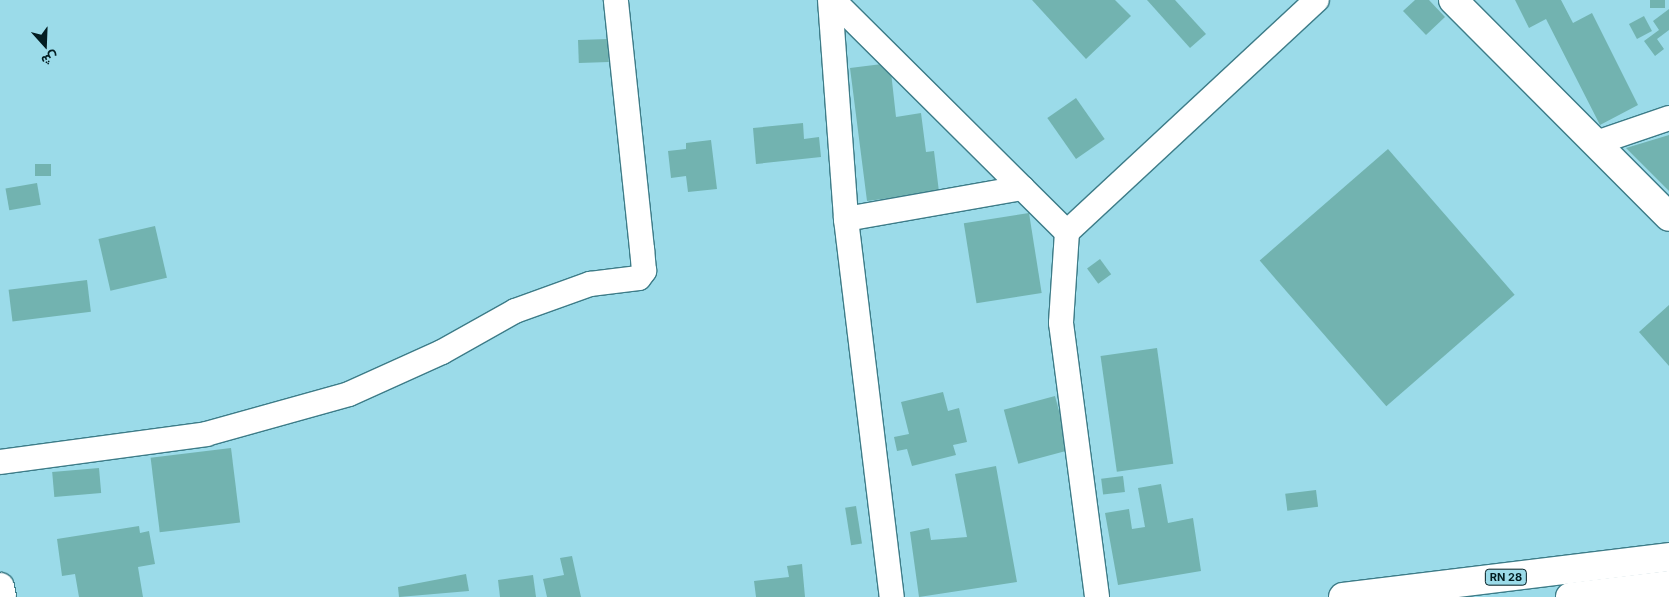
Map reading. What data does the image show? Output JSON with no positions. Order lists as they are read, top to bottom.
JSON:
{
  "streets": {
    "main road": ["RN 28"]
  },
  "north": "bottom"
}
